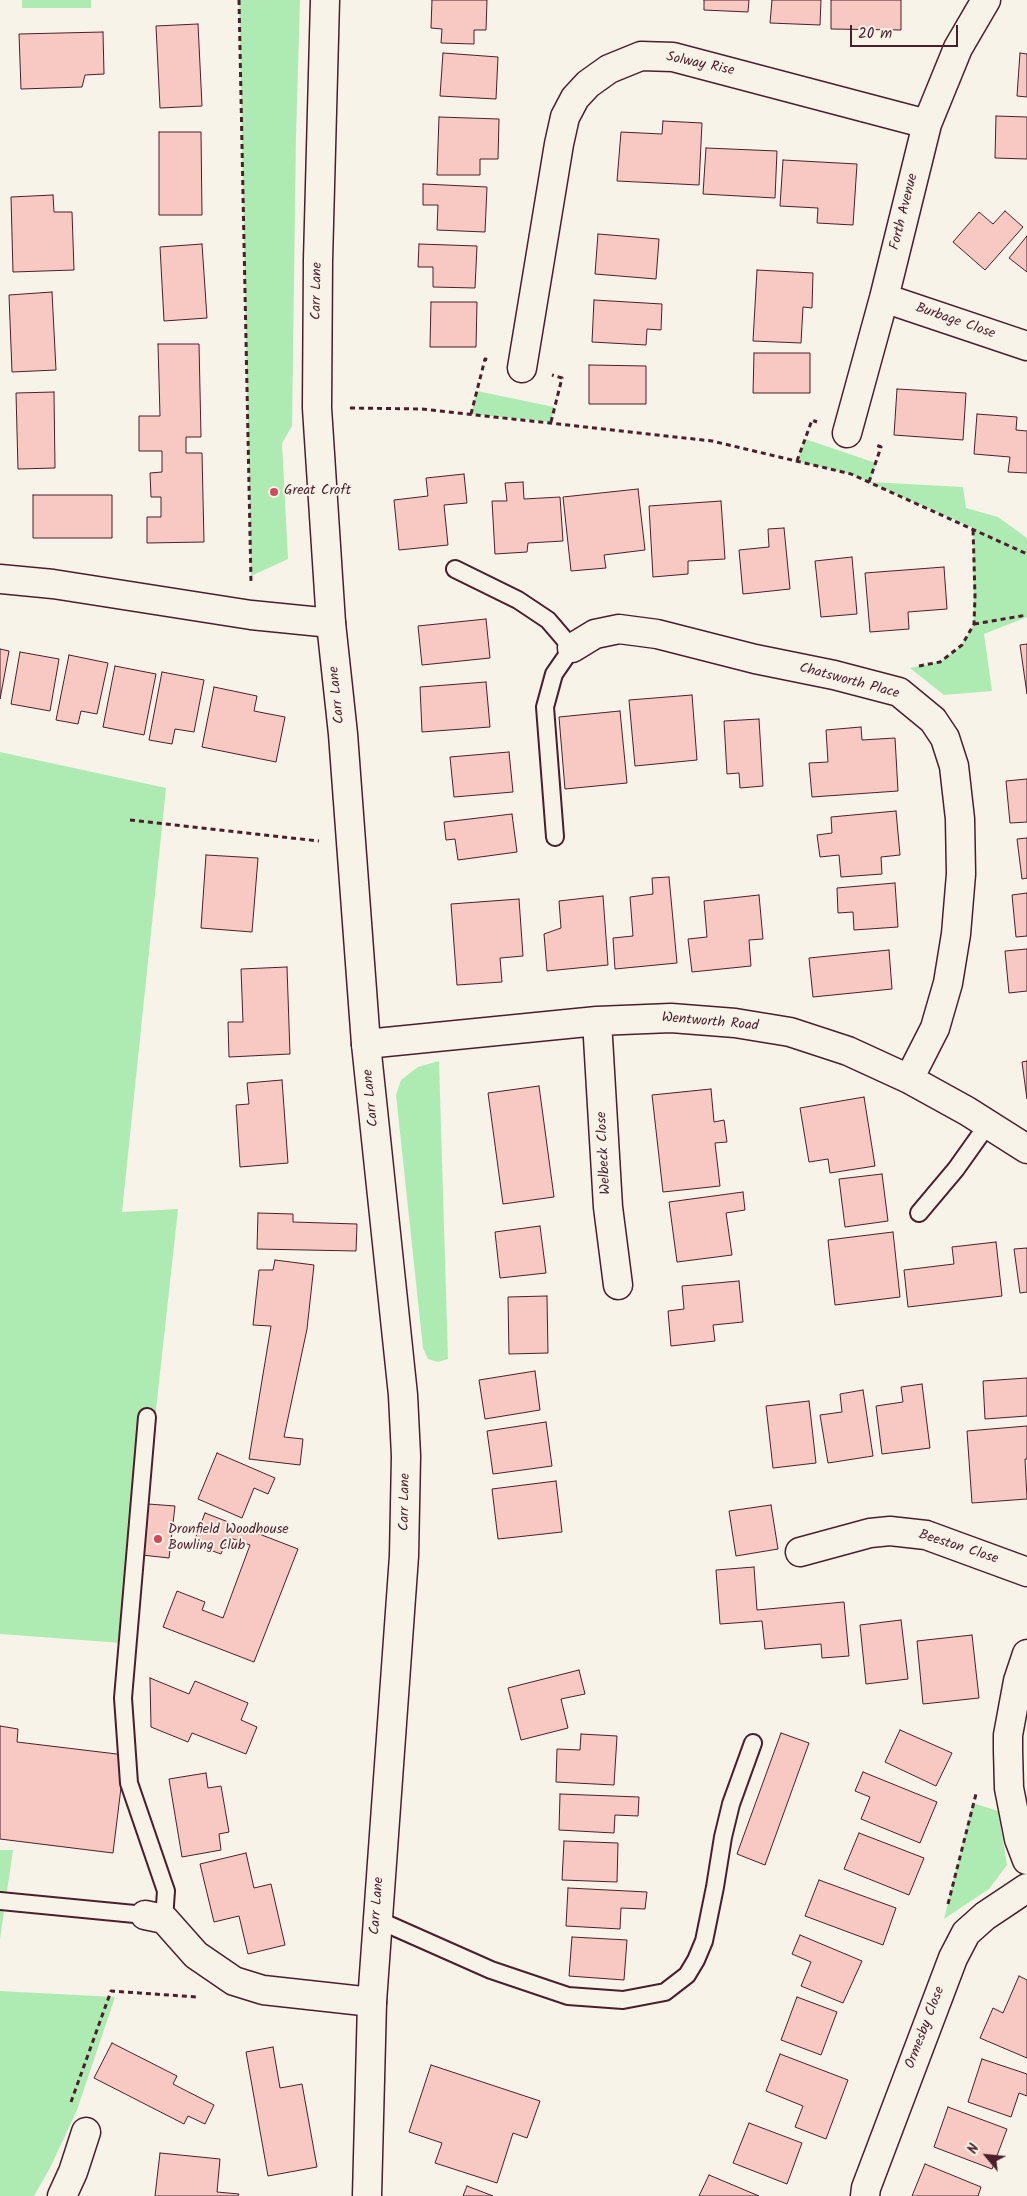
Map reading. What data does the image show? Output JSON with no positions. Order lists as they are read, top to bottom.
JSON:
{
  "streets": {
    "street": [
      "Solway Rise",
      "Forth Avenue",
      "Carr Lane",
      "Burbage Close",
      "Chatsworth Place",
      "Wentworth Road",
      "Welbeck Close",
      "Beeston Close",
      "Ormesby Close"
    ]
  },
  "crossings": [
    ["Solway Rise", "Forth Avenue"],
    ["Forth Avenue", "Burbage Close"],
    ["Carr Lane", "Wentworth Road"],
    ["Chatsworth Place", "Wentworth Road"],
    ["Wentworth Road", "Welbeck Close"]
  ],
  "places": ["Great Croft", "Dronfield Woodhouse Bowling Club"],
  "scale_bar": "20 m",
  "north": "top left"
}
